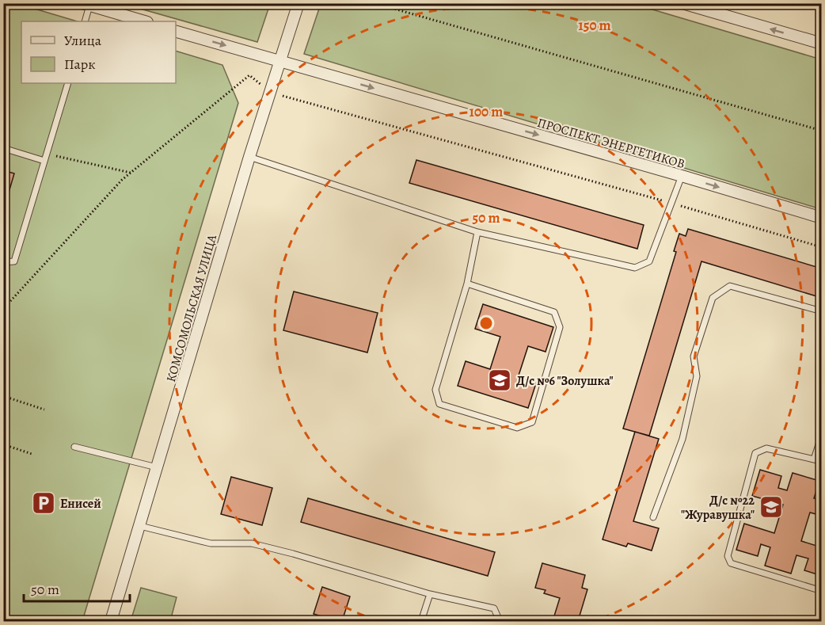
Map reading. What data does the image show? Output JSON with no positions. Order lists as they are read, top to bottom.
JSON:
{
  "streets": {
    "street": ["ПРОСПЕКТ ЭНЕРГЕТИКОВ", "КОМСОМОЛЬСКАЯ УЛИЦА"]
  },
  "crossings": [
    ["ПРОСПЕКТ ЭНЕРГЕТИКОВ", "КОМСОМОЛЬСКАЯ УЛИЦА"]
  ],
  "one_way": ["ПРОСПЕКТ ЭНЕРГЕТИКОВ"],
  "places": {
    "school or university": ["Д/с №6 \"Золушка\"", "Д/с №22 \"Журавушка\""],
    "parking": ["Енисей"]
  },
  "legend": ["Улица", "Парк"],
  "scale_bar": "50 m",
  "rings": ["150 m", "100 m", "50 m"]
}
